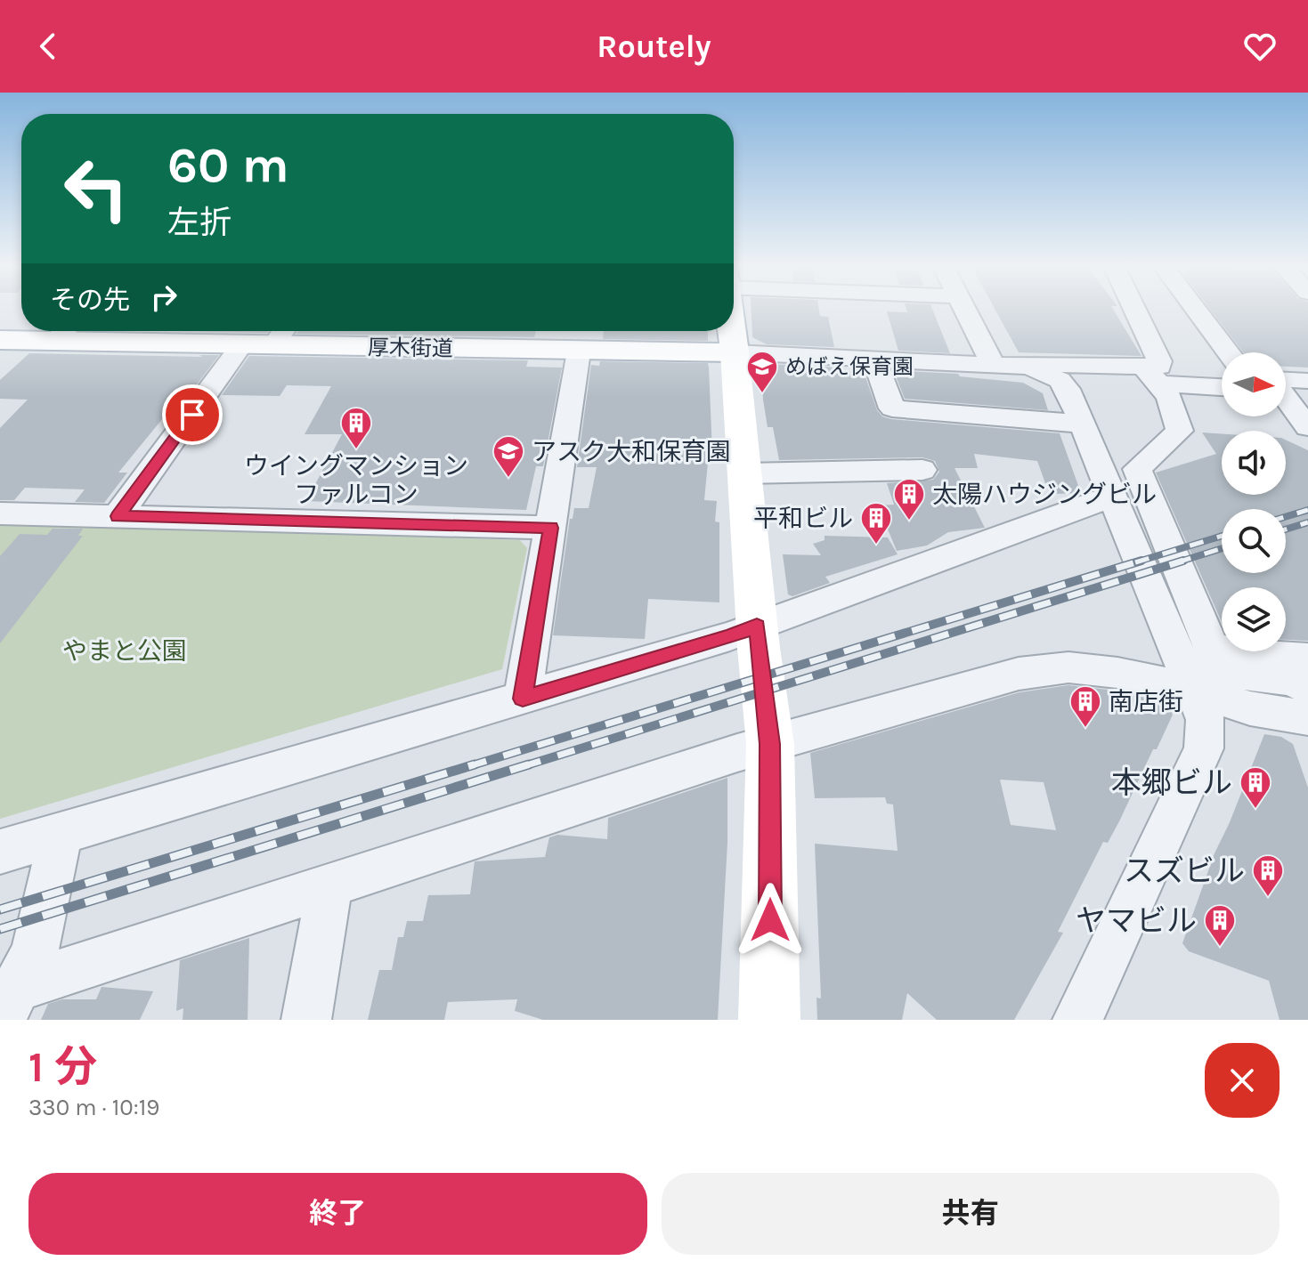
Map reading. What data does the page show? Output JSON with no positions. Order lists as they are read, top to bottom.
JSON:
{
  "streets": {
    "main road": ["厚木街道"]
  },
  "parks": ["やまと公園"],
  "places": {
    "school or university": ["めばえ保育園", "アスク大和保育園"],
    "building": [
      "ウイングマンション ファルコン",
      "太陽ハウジングビル",
      "平和ビル",
      "南店街",
      "本郷ビル",
      "スズビル",
      "ヤマビル"
    ]
  },
  "north": "right",
  "page": {
    "header": "Routely",
    "turn": ["60 m", "左折"],
    "then": "その先",
    "heading": ["1 分", "330 m · 10:19"],
    "buttons": ["終了", "共有"]
  }
}
